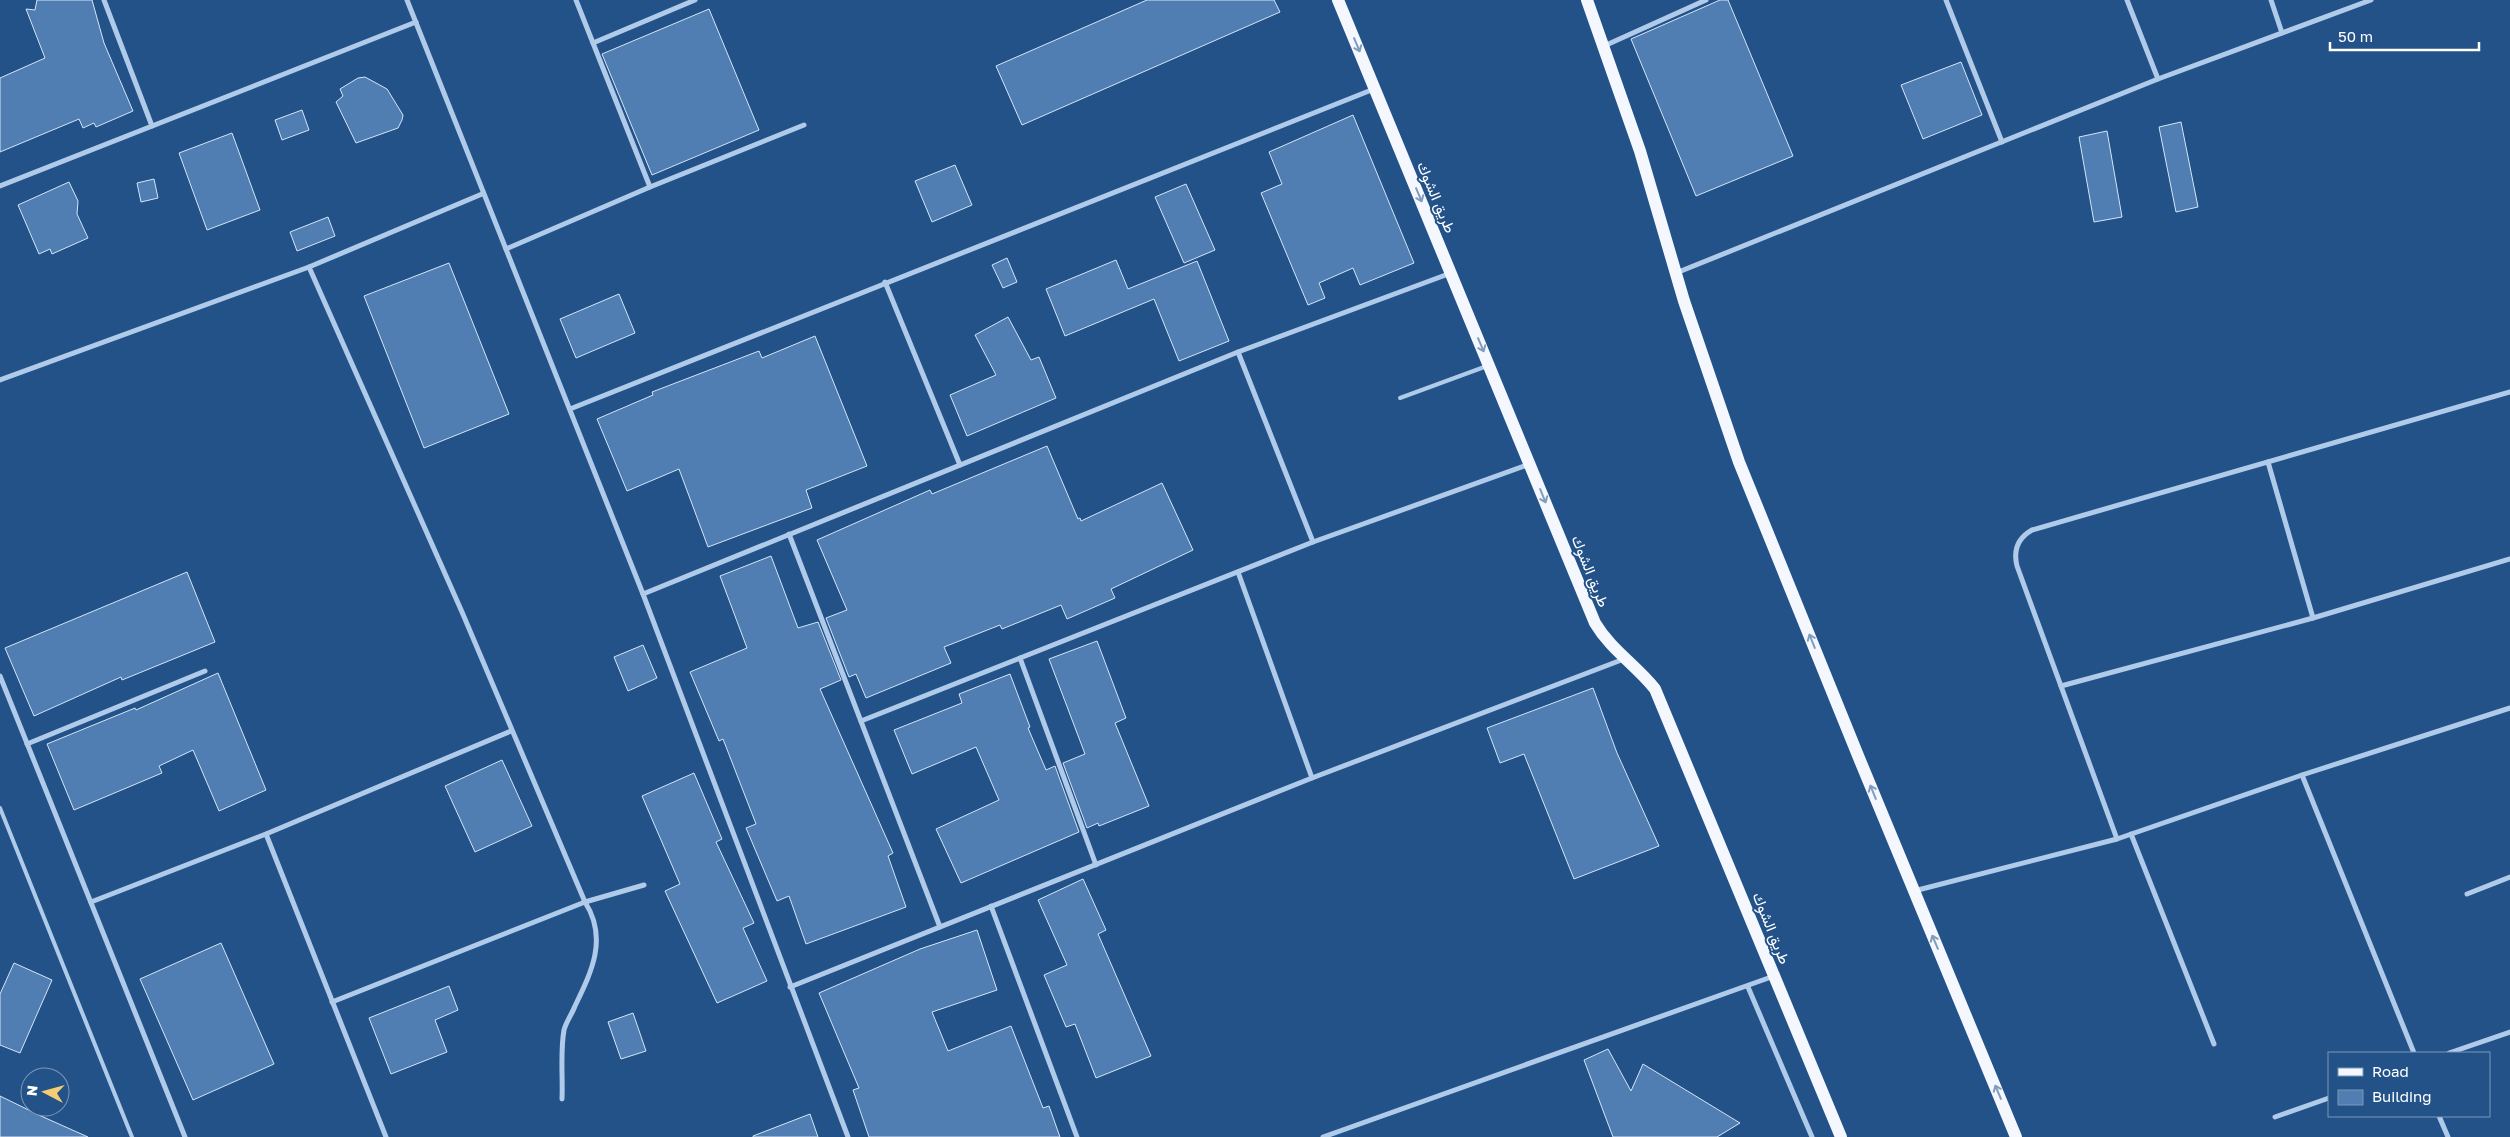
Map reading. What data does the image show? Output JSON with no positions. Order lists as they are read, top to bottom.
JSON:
{
  "streets": {
    "main road": ["طريق الشوك"]
  },
  "one_way": ["طريق الشوك"],
  "legend": ["Road", "Building"],
  "scale_bar": "50 m",
  "north": "left"
}
